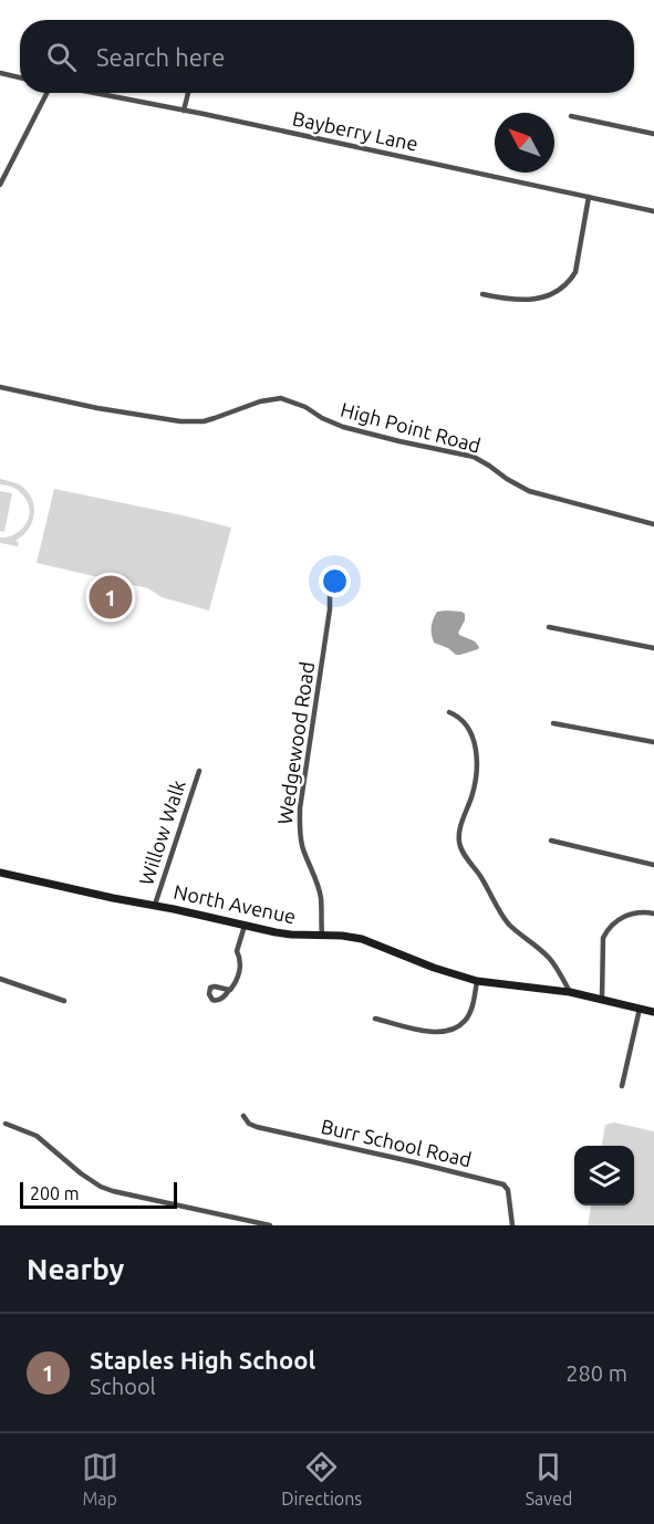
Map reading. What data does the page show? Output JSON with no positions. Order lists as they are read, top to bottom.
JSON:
{
  "streets": {
    "street": [
      "Bayberry Lane",
      "High Point Road",
      "Wedgewood Road",
      "Willow Walk",
      "North Avenue",
      "Burr School Road"
    ]
  },
  "crossings": [
    ["Wedgewood Road", "North Avenue"],
    ["Willow Walk", "North Avenue"]
  ],
  "scale_bar": "200 m",
  "north": "top left",
  "page": {
    "search": "Search here",
    "pins": "1",
    "scale": "200 m",
    "heading": "Nearby",
    "list": [
      {
        "mark": "1",
        "name": "Staples High School",
        "note": "School",
        "value": "280 m"
      }
    ],
    "nav": ["Map", "Directions", "Saved"]
  }
}
